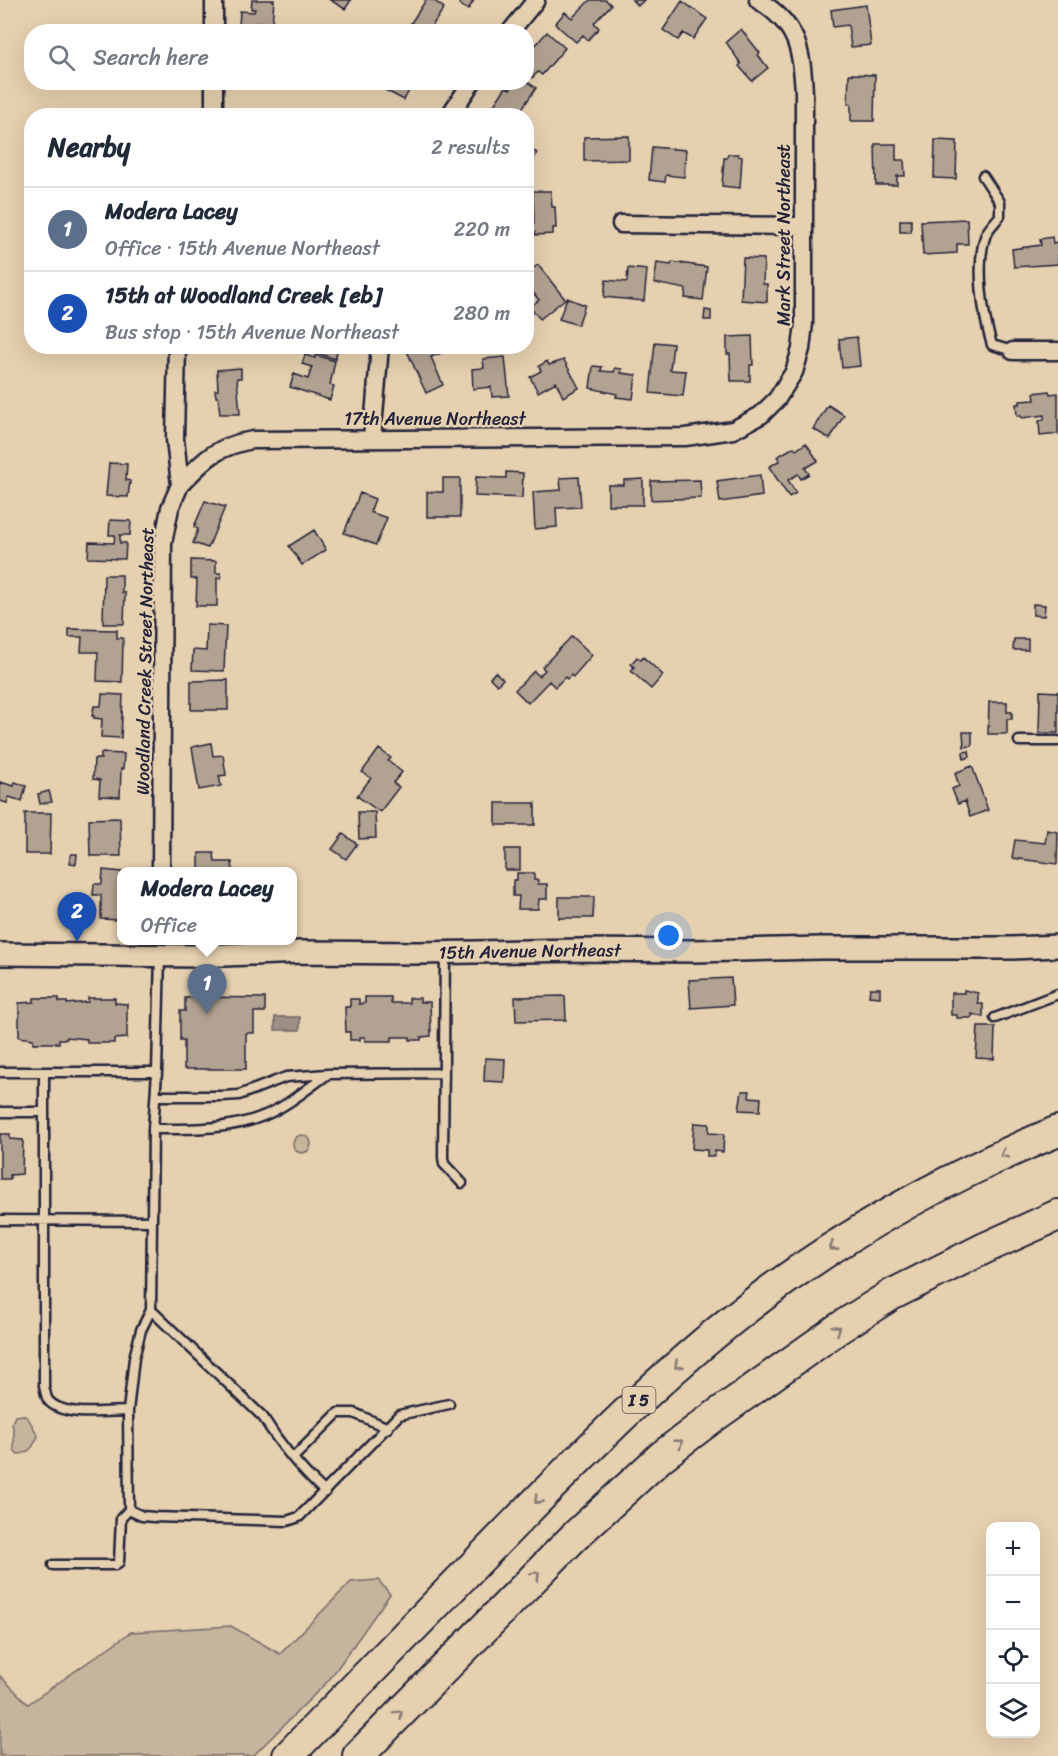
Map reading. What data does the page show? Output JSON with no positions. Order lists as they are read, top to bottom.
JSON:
{
  "streets": {
    "highway": ["I 5"],
    "street": [
      "Mark Street Northeast",
      "17th Avenue Northeast",
      "Woodland Creek Street Northeast",
      "15th Avenue Northeast"
    ]
  },
  "crossings": [
    ["Mark Street Northeast", "17th Avenue Northeast"],
    ["17th Avenue Northeast", "Woodland Creek Street Northeast"]
  ],
  "page": {
    "search": "Search here",
    "heading": ["Nearby", "2 results"],
    "list": [
      {
        "mark": "1",
        "name": "Modera Lacey",
        "note": "Office · 15th Avenue Northeast",
        "value": "220 m"
      },
      {
        "mark": "2",
        "name": "15th at Woodland Creek [eb]",
        "note": "Bus stop · 15th Avenue Northeast",
        "value": "280 m"
      }
    ],
    "popup": ["Modera Lacey", "Office"],
    "pins": ["2", "1"],
    "map_buttons": ["+", "−"]
  }
}
